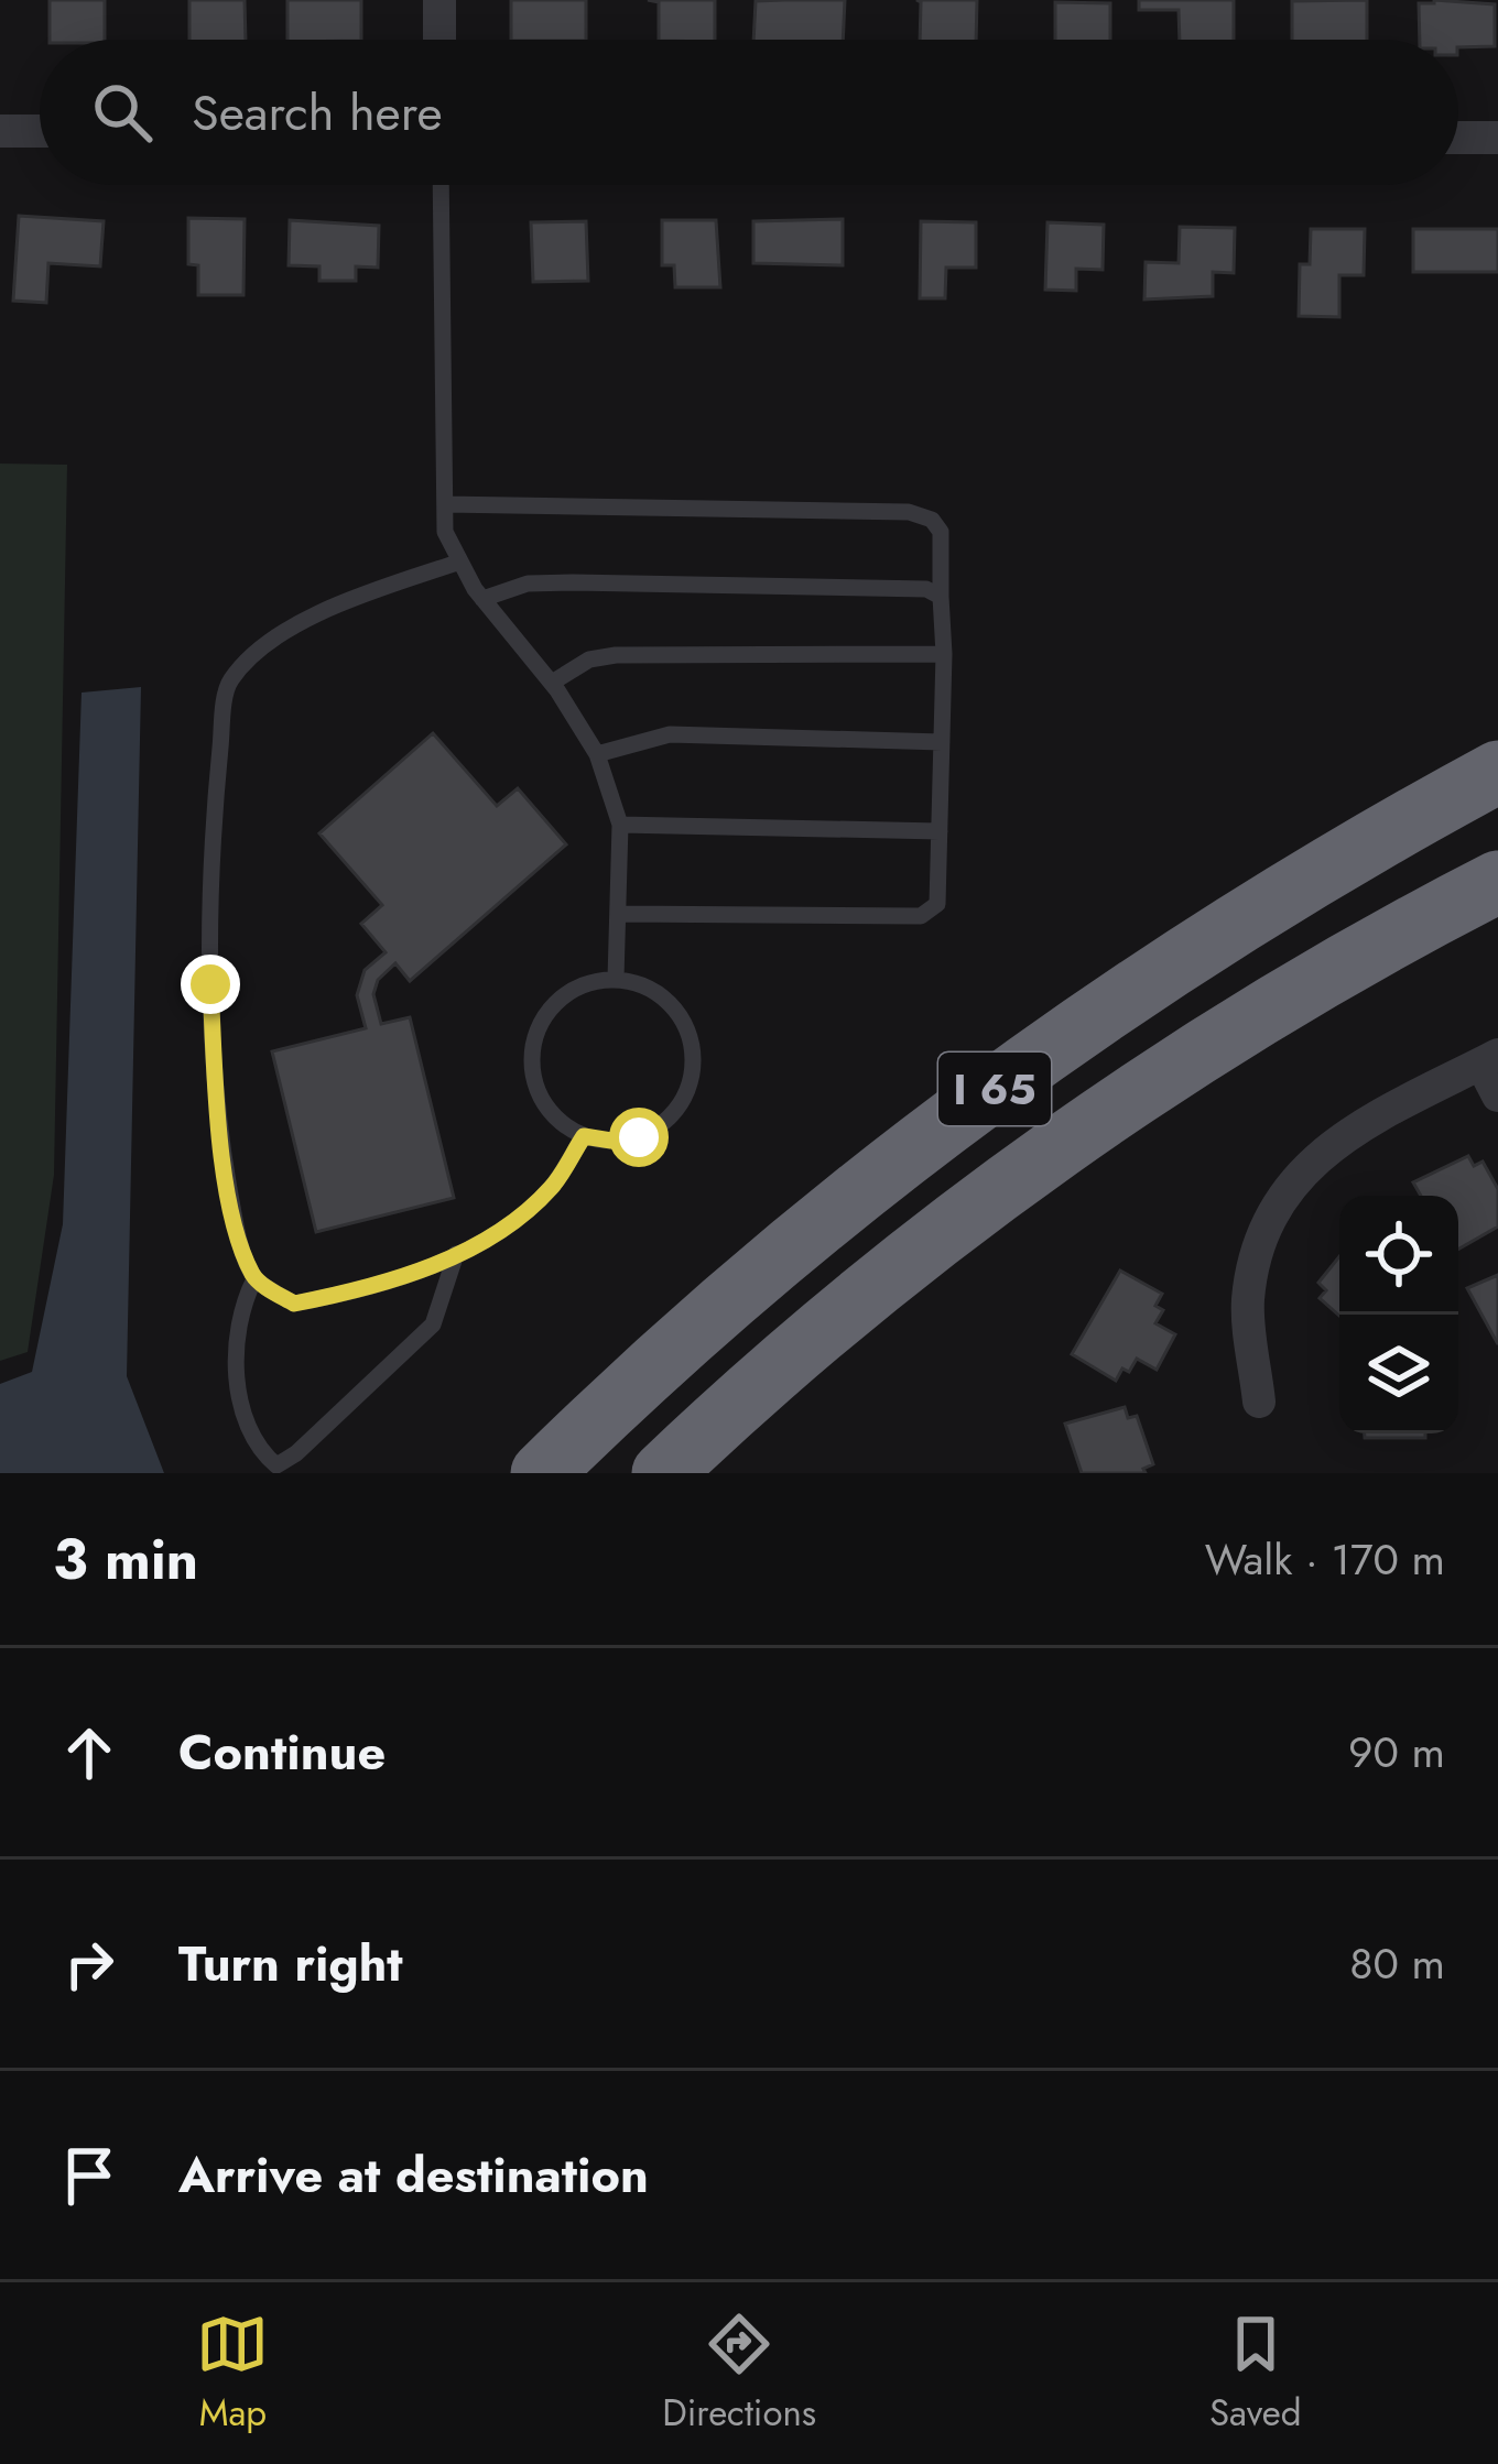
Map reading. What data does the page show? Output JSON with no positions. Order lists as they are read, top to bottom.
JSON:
{
  "streets": {
    "highway": ["I 65"]
  },
  "page": {
    "search": "Search here",
    "heading": ["3 min", "Walk · 170 m"],
    "list": [
      ["Continue", "90 m"],
      ["Turn right", "80 m"],
      "Arrive at destination"
    ],
    "nav": ["Map", "Directions", "Saved"]
  }
}
